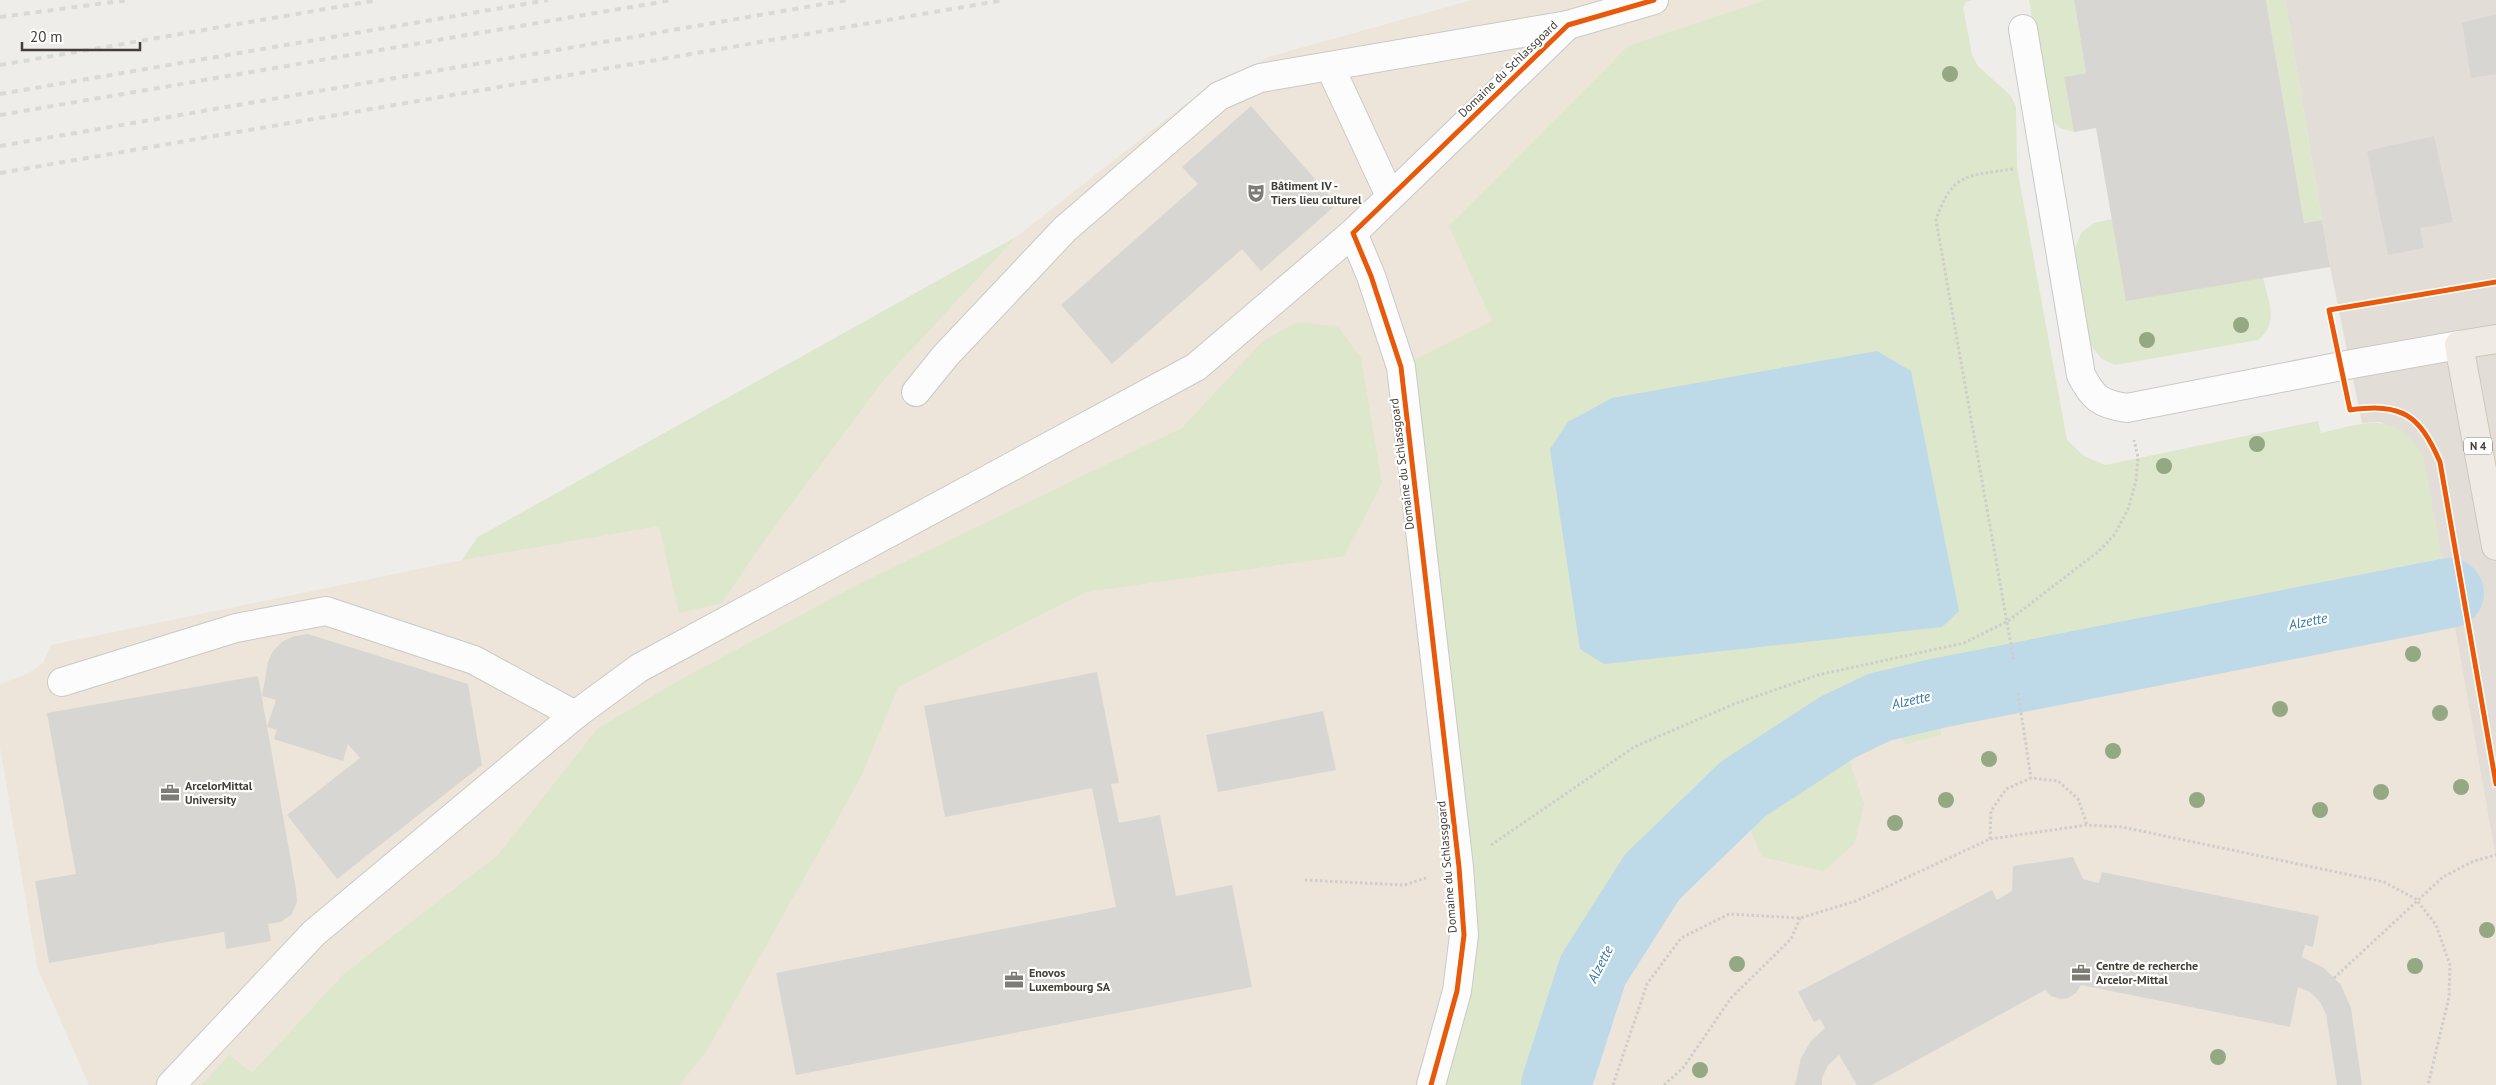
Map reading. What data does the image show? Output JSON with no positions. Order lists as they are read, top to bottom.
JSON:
{
  "streets": {
    "main road": ["N 4"],
    "street": ["Domaine du Schlassgoard"]
  },
  "water": ["Alzette"],
  "places": {
    "theatre": ["Bâtiment IV - Tiers lieu culturel"],
    "office": ["ArcelorMittal University", "Centre de recherche Arcelor-Mittal", "Enovos Luxembourg SA"]
  },
  "scale_bar": "20 m"
}
